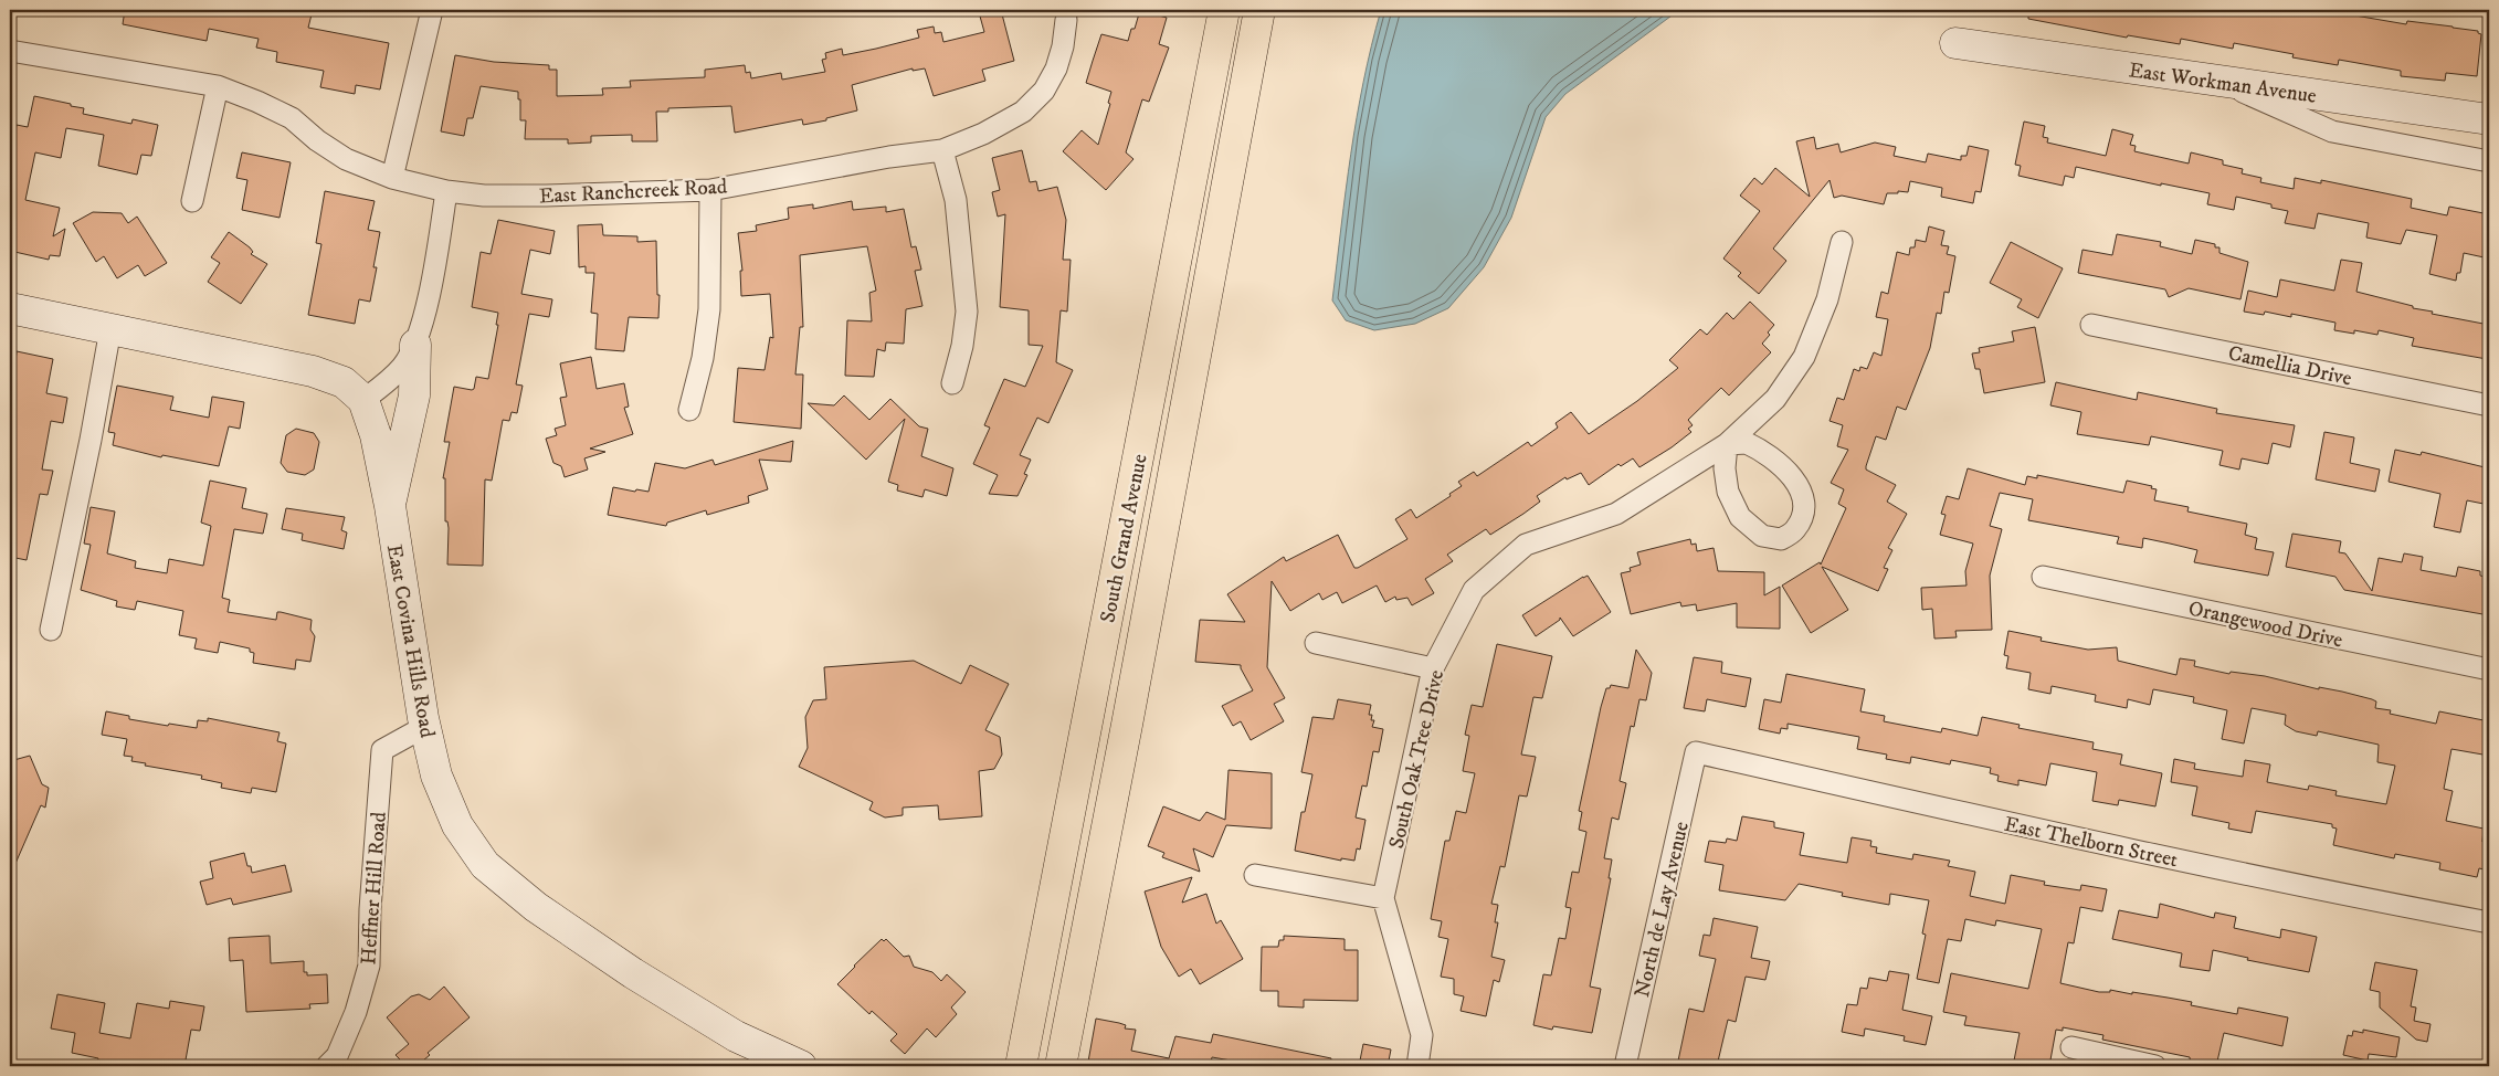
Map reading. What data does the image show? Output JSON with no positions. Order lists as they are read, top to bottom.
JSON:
{
  "streets": {
    "main road": ["South Grand Avenue"],
    "street": [
      "East Workman Avenue",
      "East Ranchcreek Road",
      "Camellia Drive",
      "Orangewood Drive",
      "East Covina Hills Road",
      "South Oak Tree Drive",
      "East Thelborn Street",
      "Heffner Hill Road",
      "North de Lay Avenue"
    ]
  },
  "crossings": [
    ["East Covina Hills Road", "Heffner Hill Road"],
    ["East Thelborn Street", "North de Lay Avenue"]
  ]
}
